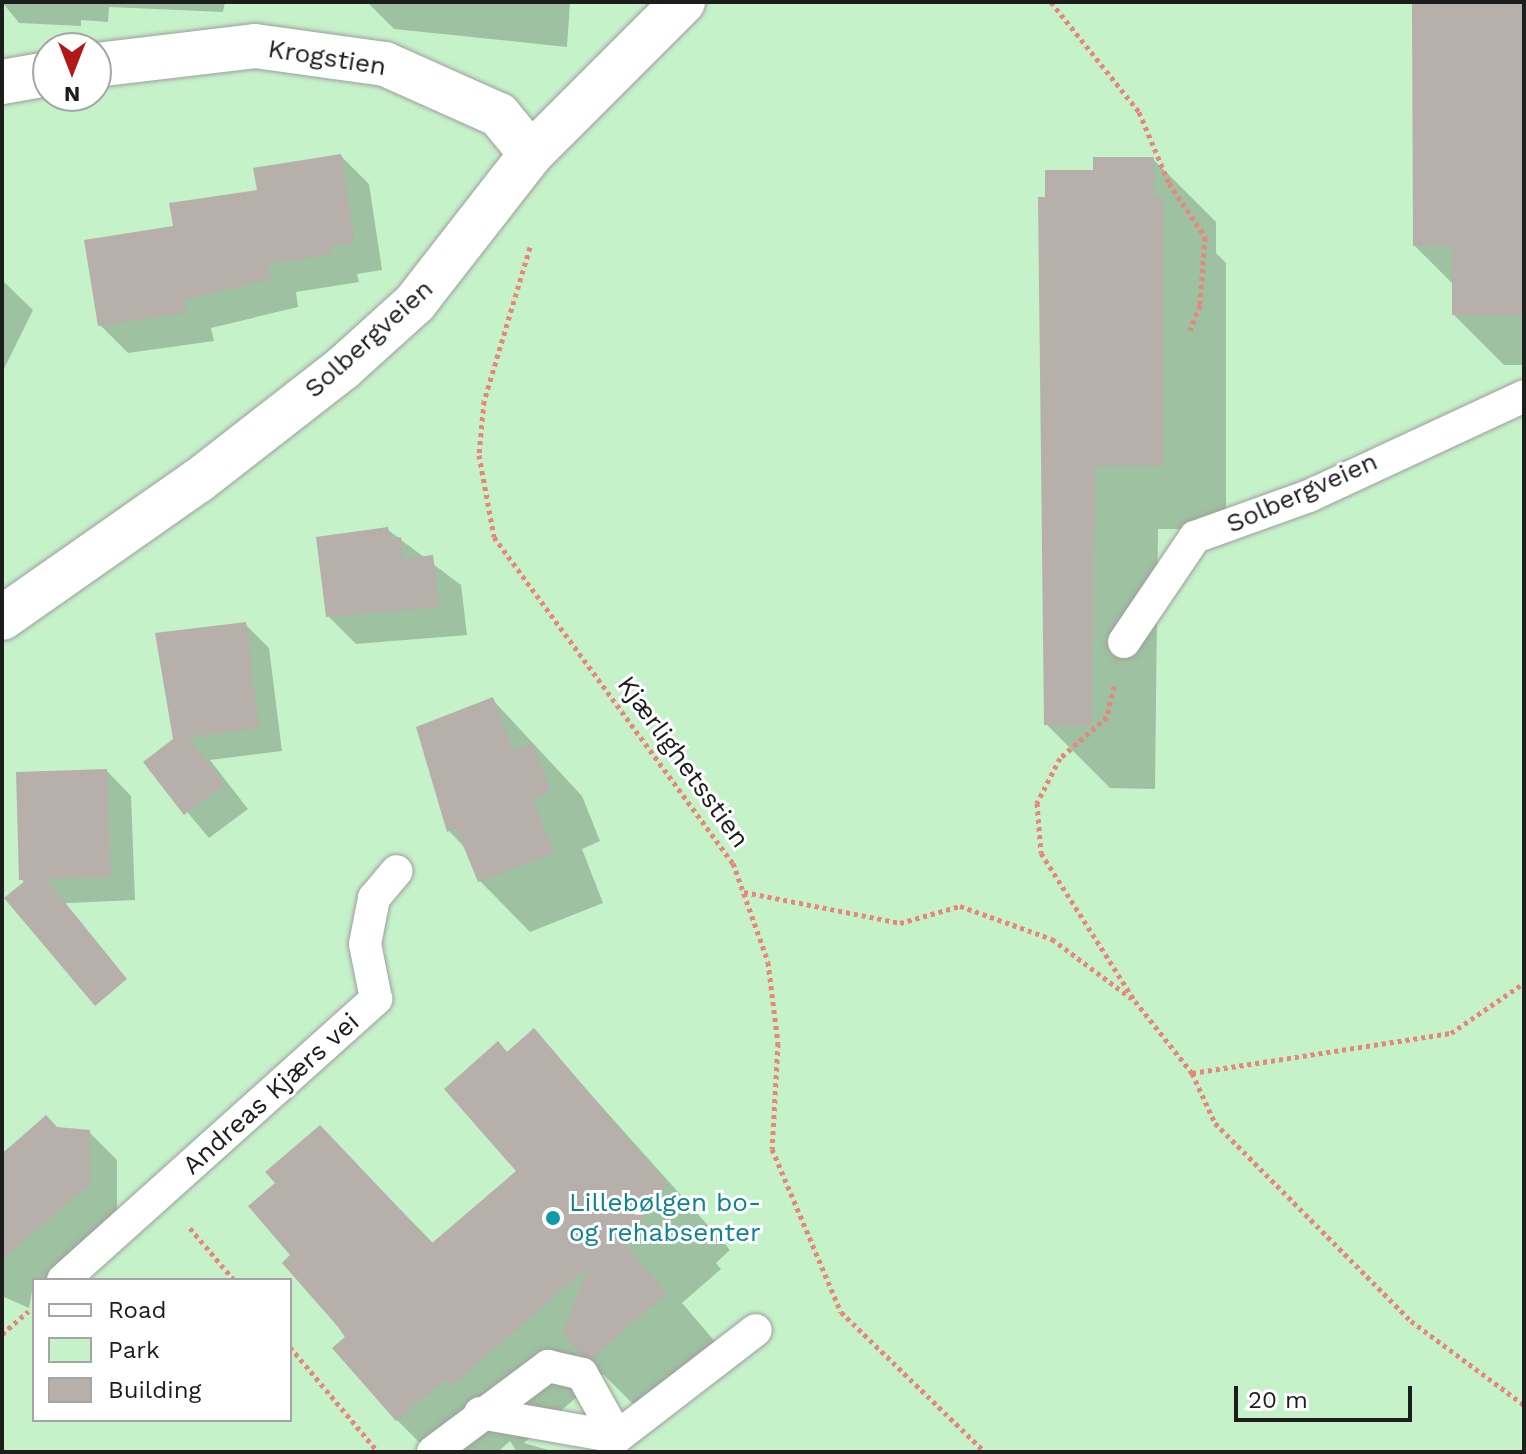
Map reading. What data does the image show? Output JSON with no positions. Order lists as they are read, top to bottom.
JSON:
{
  "streets": {
    "street": ["Krogstien", "Solbergveien"],
    "lane": ["Andreas Kjærs vei"],
    "path": ["Kjærlighetsstien"]
  },
  "crossings": [
    ["Krogstien", "Solbergveien"],
    ["Krogstien", "Kjærlighetsstien"],
    ["Solbergveien", "Kjærlighetsstien"]
  ],
  "places": ["Lillebølgen bo- og rehabsenter"],
  "legend": ["Road", "Park", "Building"],
  "scale_bar": "20 m",
  "north": "bottom"
}
